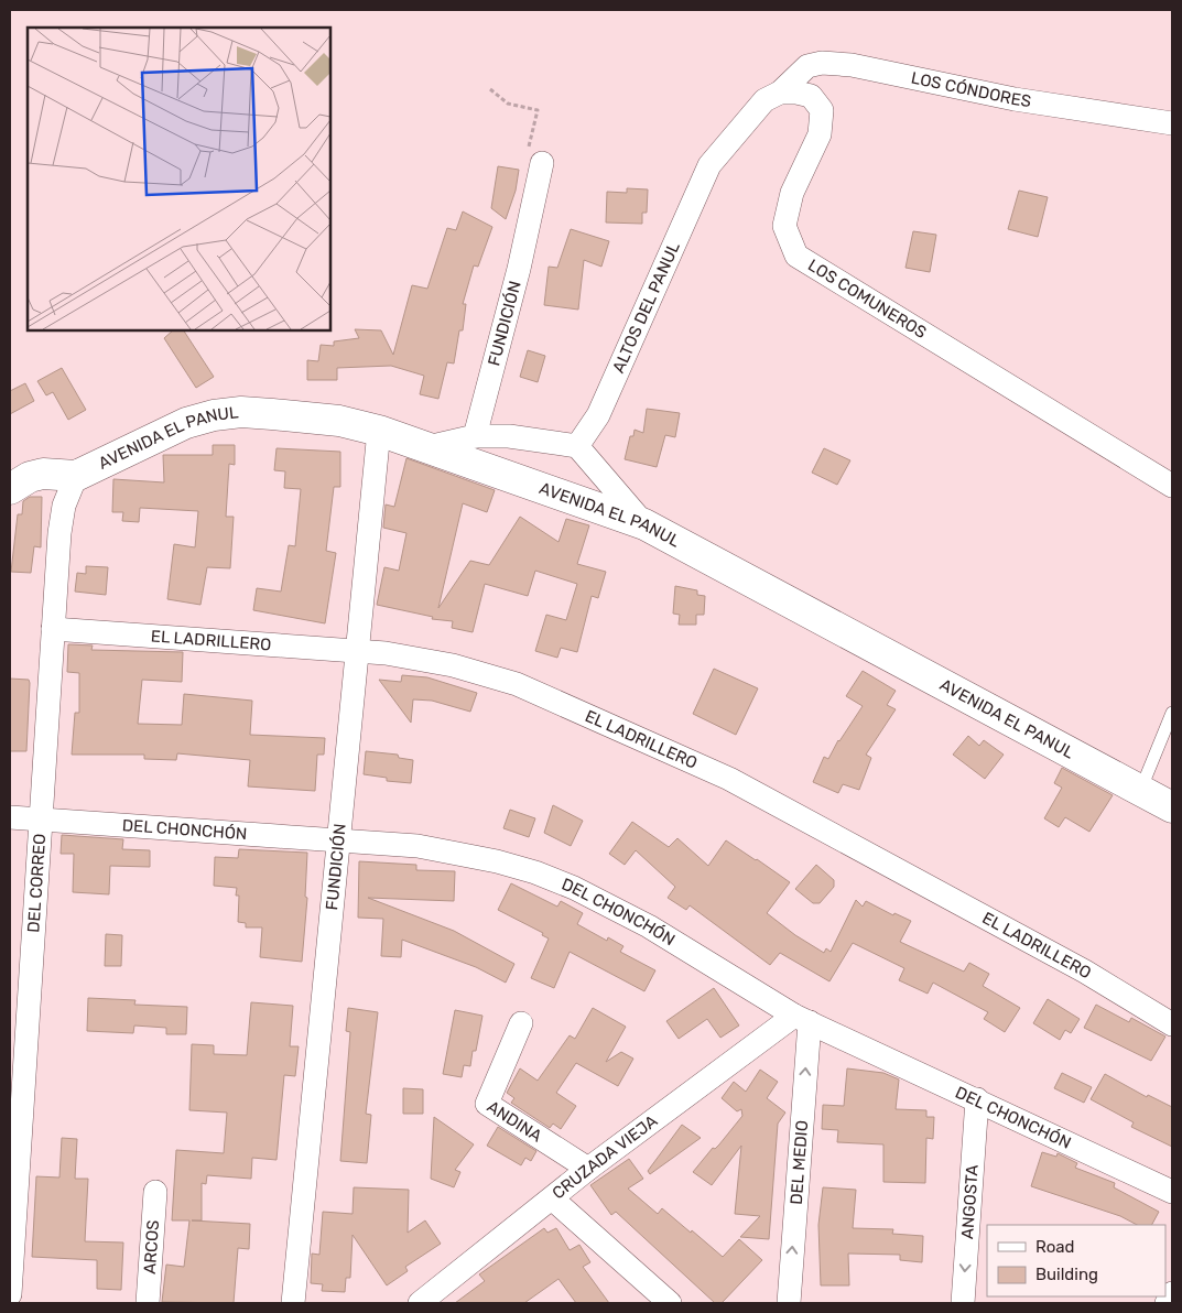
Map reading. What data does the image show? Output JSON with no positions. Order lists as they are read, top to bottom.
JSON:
{
  "streets": {
    "street": [
      "LOS CÓNDORES",
      "LOS COMUNEROS",
      "ALTOS DEL PANUL",
      "FUNDICIÓN",
      "AVENIDA EL PANUL",
      "EL LADRILLERO",
      "DEL CHONCHÓN",
      "DEL CORREO",
      "ANDINA",
      "CRUZADA VIEJA",
      "DEL MEDIO",
      "ANGOSTA",
      "ARCOS"
    ]
  },
  "crossings": [
    ["LOS CÓNDORES", "LOS COMUNEROS"],
    ["LOS CÓNDORES", "ALTOS DEL PANUL"],
    ["LOS COMUNEROS", "ALTOS DEL PANUL"],
    ["FUNDICIÓN", "AVENIDA EL PANUL"],
    ["FUNDICIÓN", "EL LADRILLERO"],
    ["FUNDICIÓN", "DEL CHONCHÓN"],
    ["AVENIDA EL PANUL", "DEL CORREO"],
    ["EL LADRILLERO", "DEL CORREO"],
    ["DEL CHONCHÓN", "DEL CORREO"],
    ["DEL CHONCHÓN", "CRUZADA VIEJA"],
    ["DEL CHONCHÓN", "DEL MEDIO"],
    ["DEL CHONCHÓN", "ANGOSTA"],
    ["ANDINA", "CRUZADA VIEJA"],
    ["CRUZADA VIEJA", "DEL MEDIO"]
  ],
  "one_way": ["DEL MEDIO", "ANGOSTA"],
  "legend": ["Road", "Building"]
}
